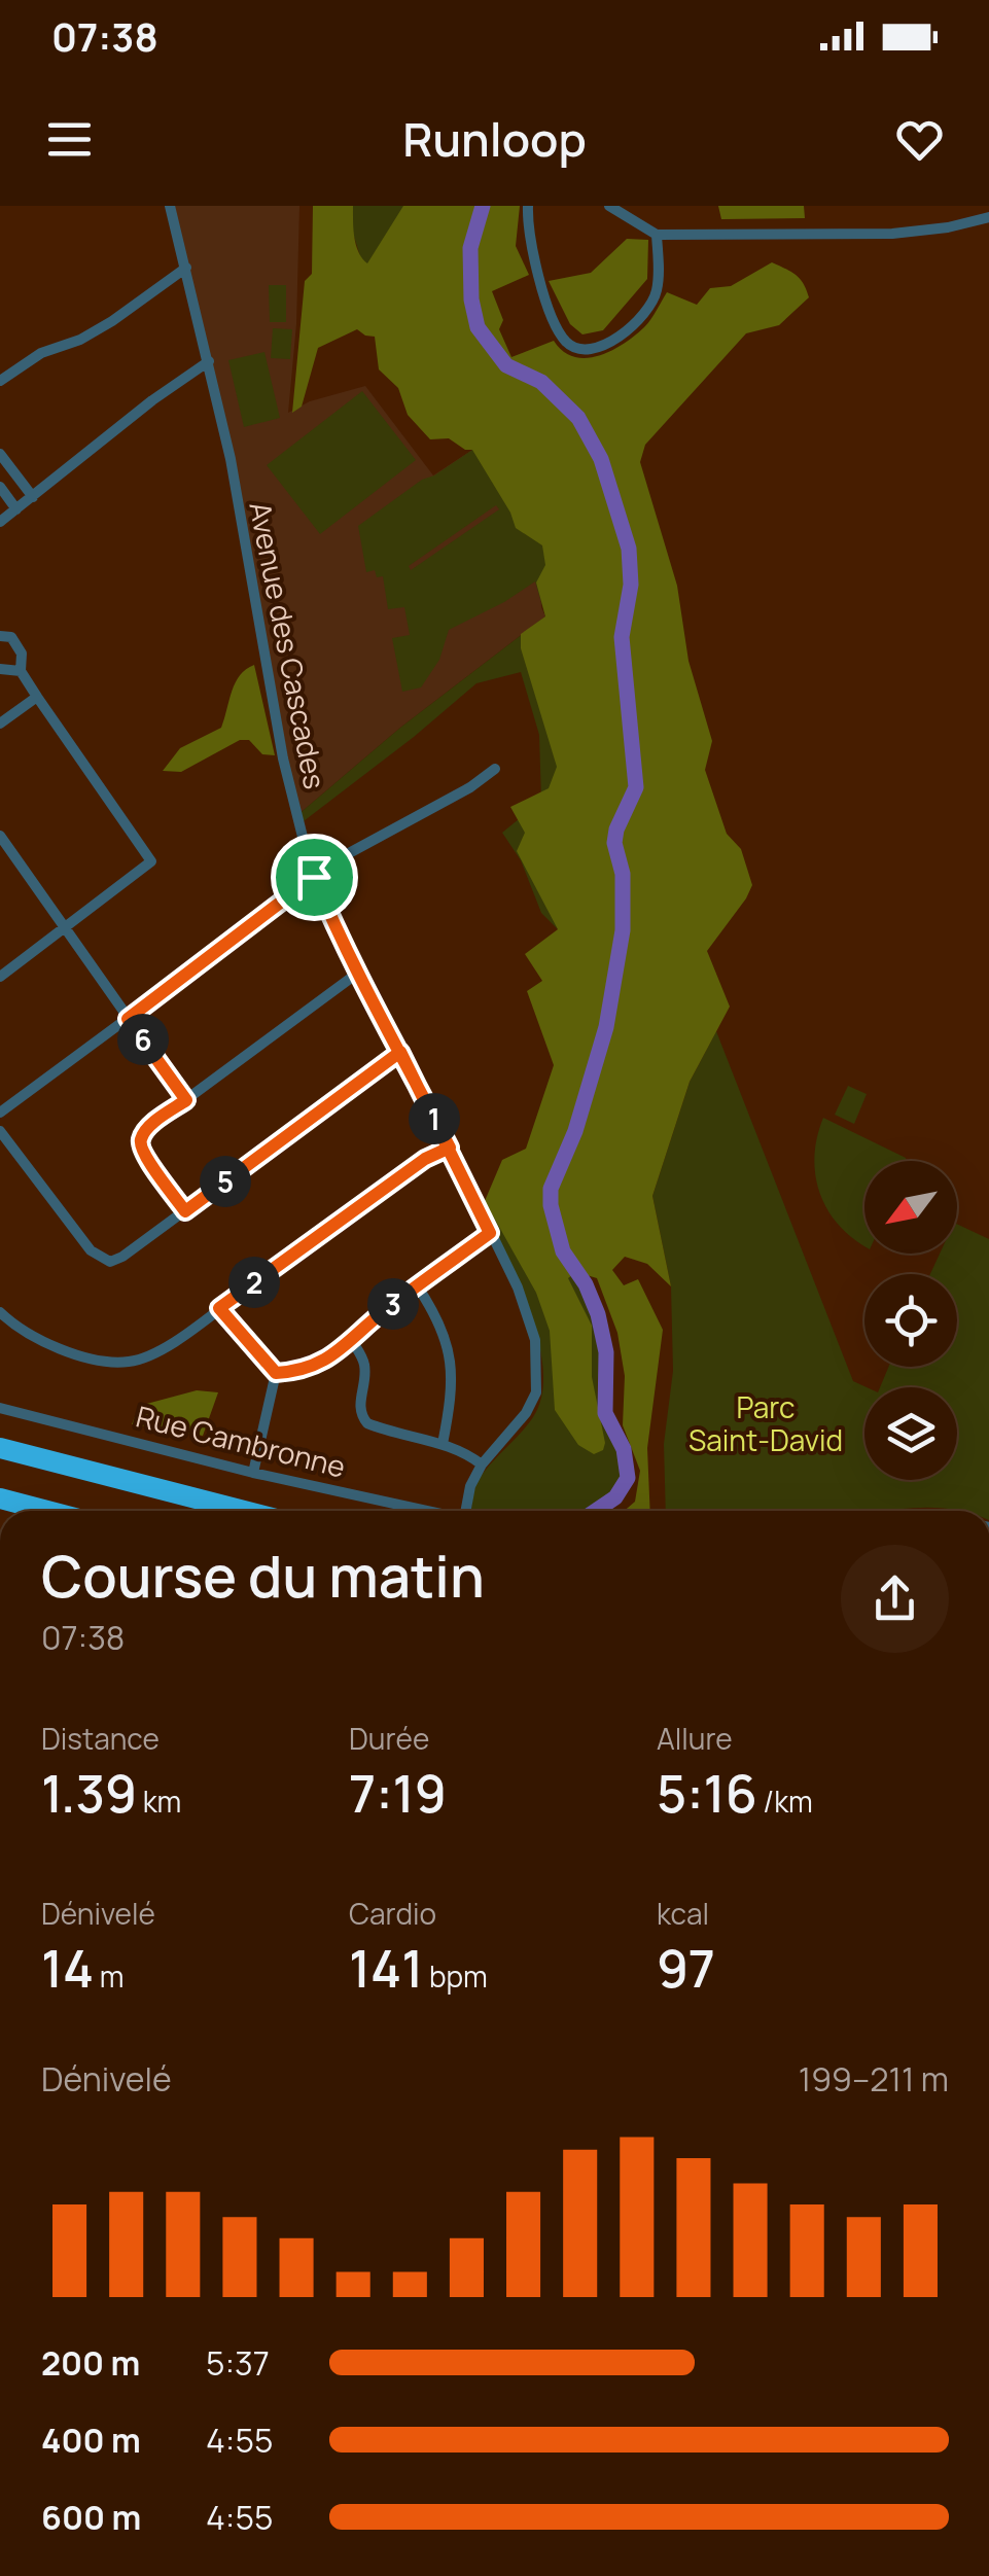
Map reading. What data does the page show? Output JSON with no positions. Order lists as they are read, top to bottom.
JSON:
{
  "streets": {
    "street": ["Avenue des Cascades", "Rue Cambronne"]
  },
  "parks": ["Parc Saint-David"],
  "north": "bottom left",
  "page": {
    "status": "07:38",
    "header": "Runloop",
    "pins": [
      "6",
      "1",
      "5",
      "2",
      "3"
    ],
    "heading": ["Course du matin", "07:38"],
    "stats": [
      ["Distance", "1.39 km"],
      ["Durée", "7:19"],
      ["Allure", "5:16 /km"],
      ["Dénivelé", "14 m"],
      ["Cardio", "141 bpm"],
      ["kcal", "97"]
    ],
    "chart": ["Dénivelé", "199–211 m"],
    "list": [
      {
        "name": "200 m",
        "note": "5:37"
      },
      {
        "name": "400 m",
        "note": "4:55"
      },
      {
        "name": "600 m",
        "note": "4:55"
      }
    ]
  }
}
